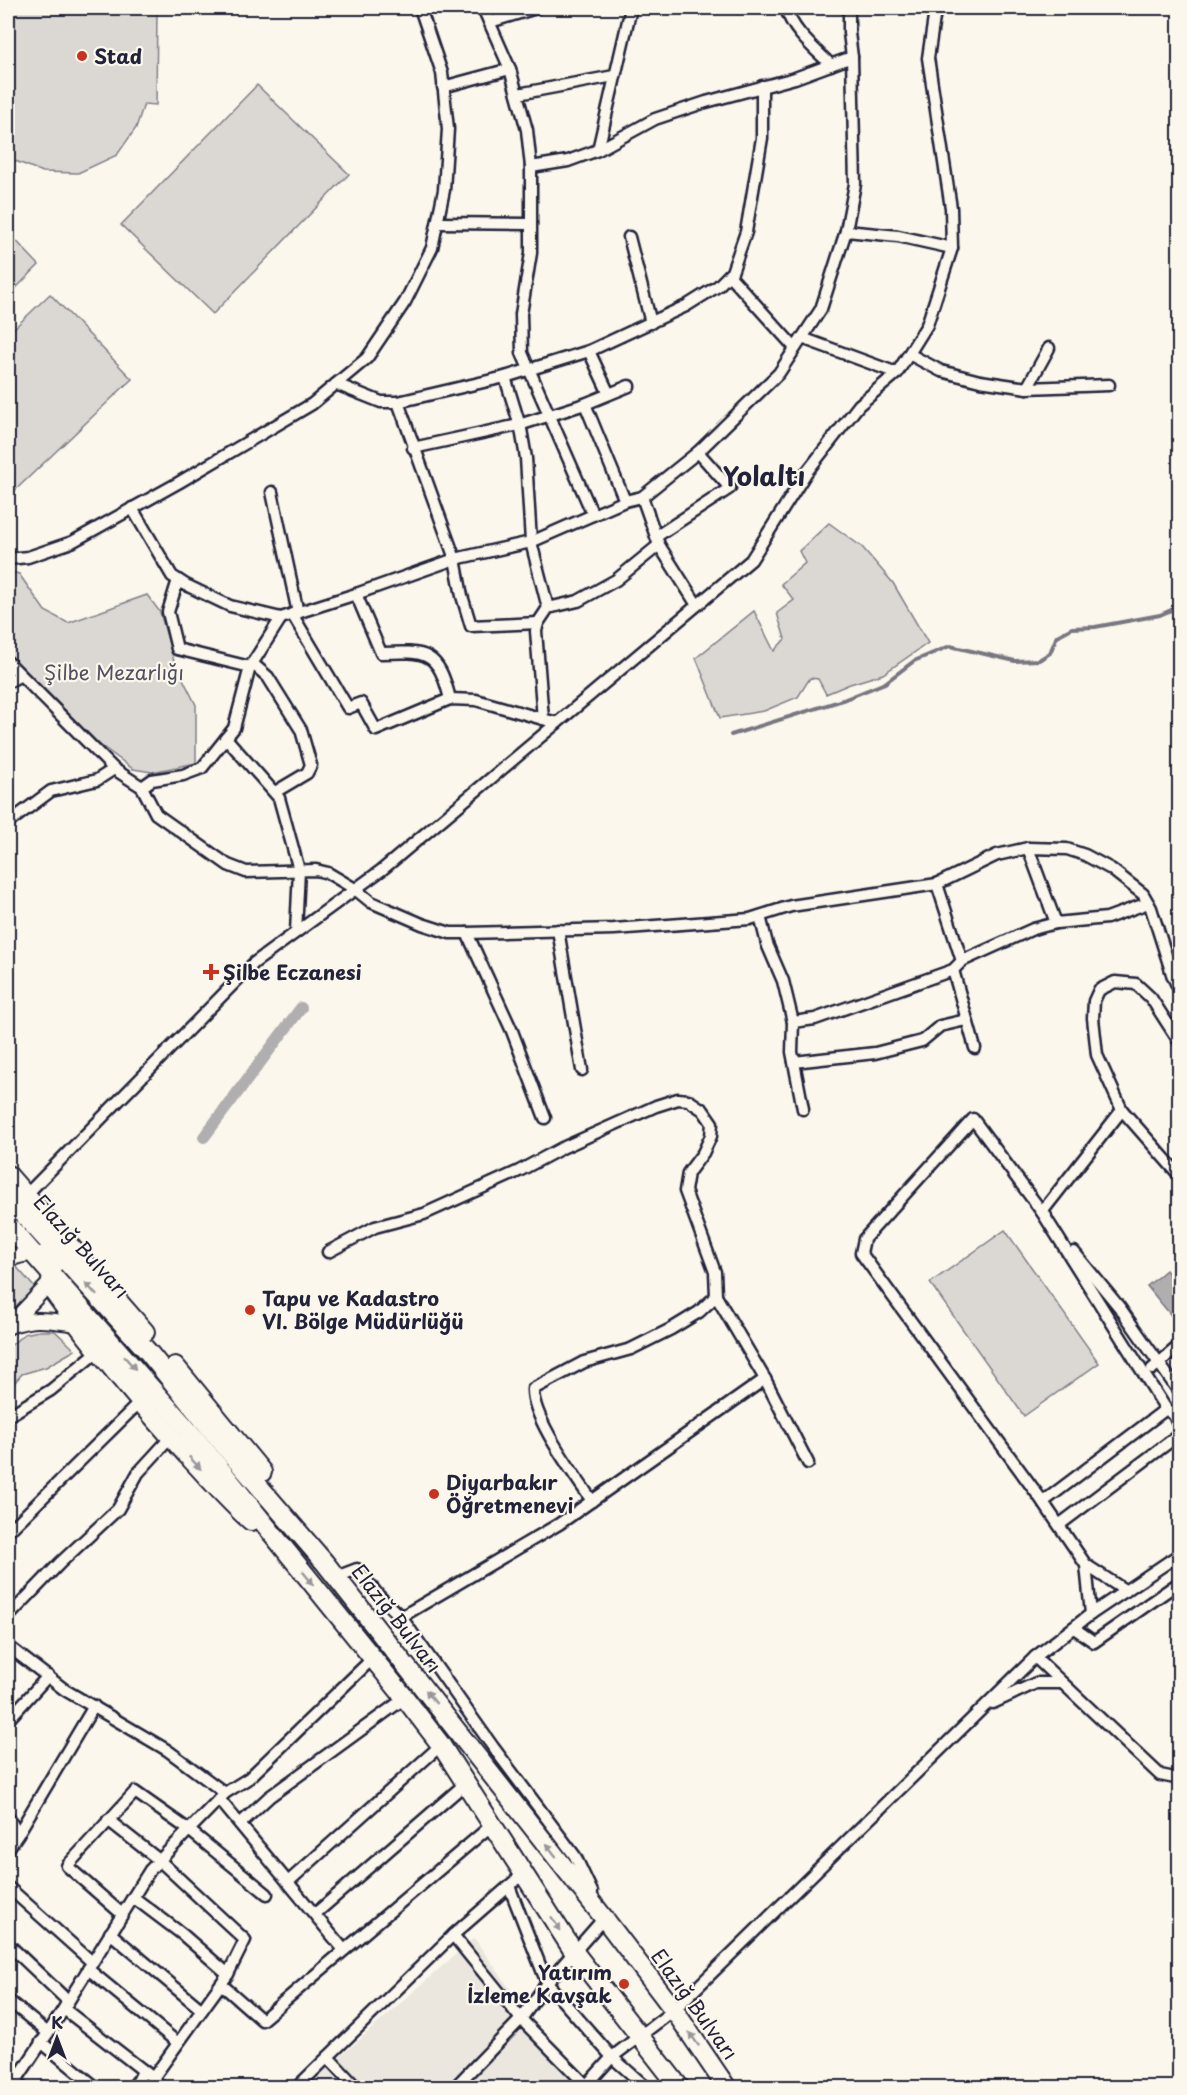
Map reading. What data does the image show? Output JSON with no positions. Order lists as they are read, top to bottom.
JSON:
{
  "streets": {
    "highway": ["Elazığ Bulvarı"]
  },
  "districts": ["Yolaltı"],
  "parks": ["Şilbe Mezarlığı"],
  "places": {
    "other": [
      "Stad",
      "Tapu ve Kadastro VI. Bölge Müdürlüğü",
      "Diyarbakır Öğretmenevi",
      "Yatırım İzleme Kavşak"
    ],
    "health": ["Şilbe Eczanesi"]
  },
  "north": "top"
}
